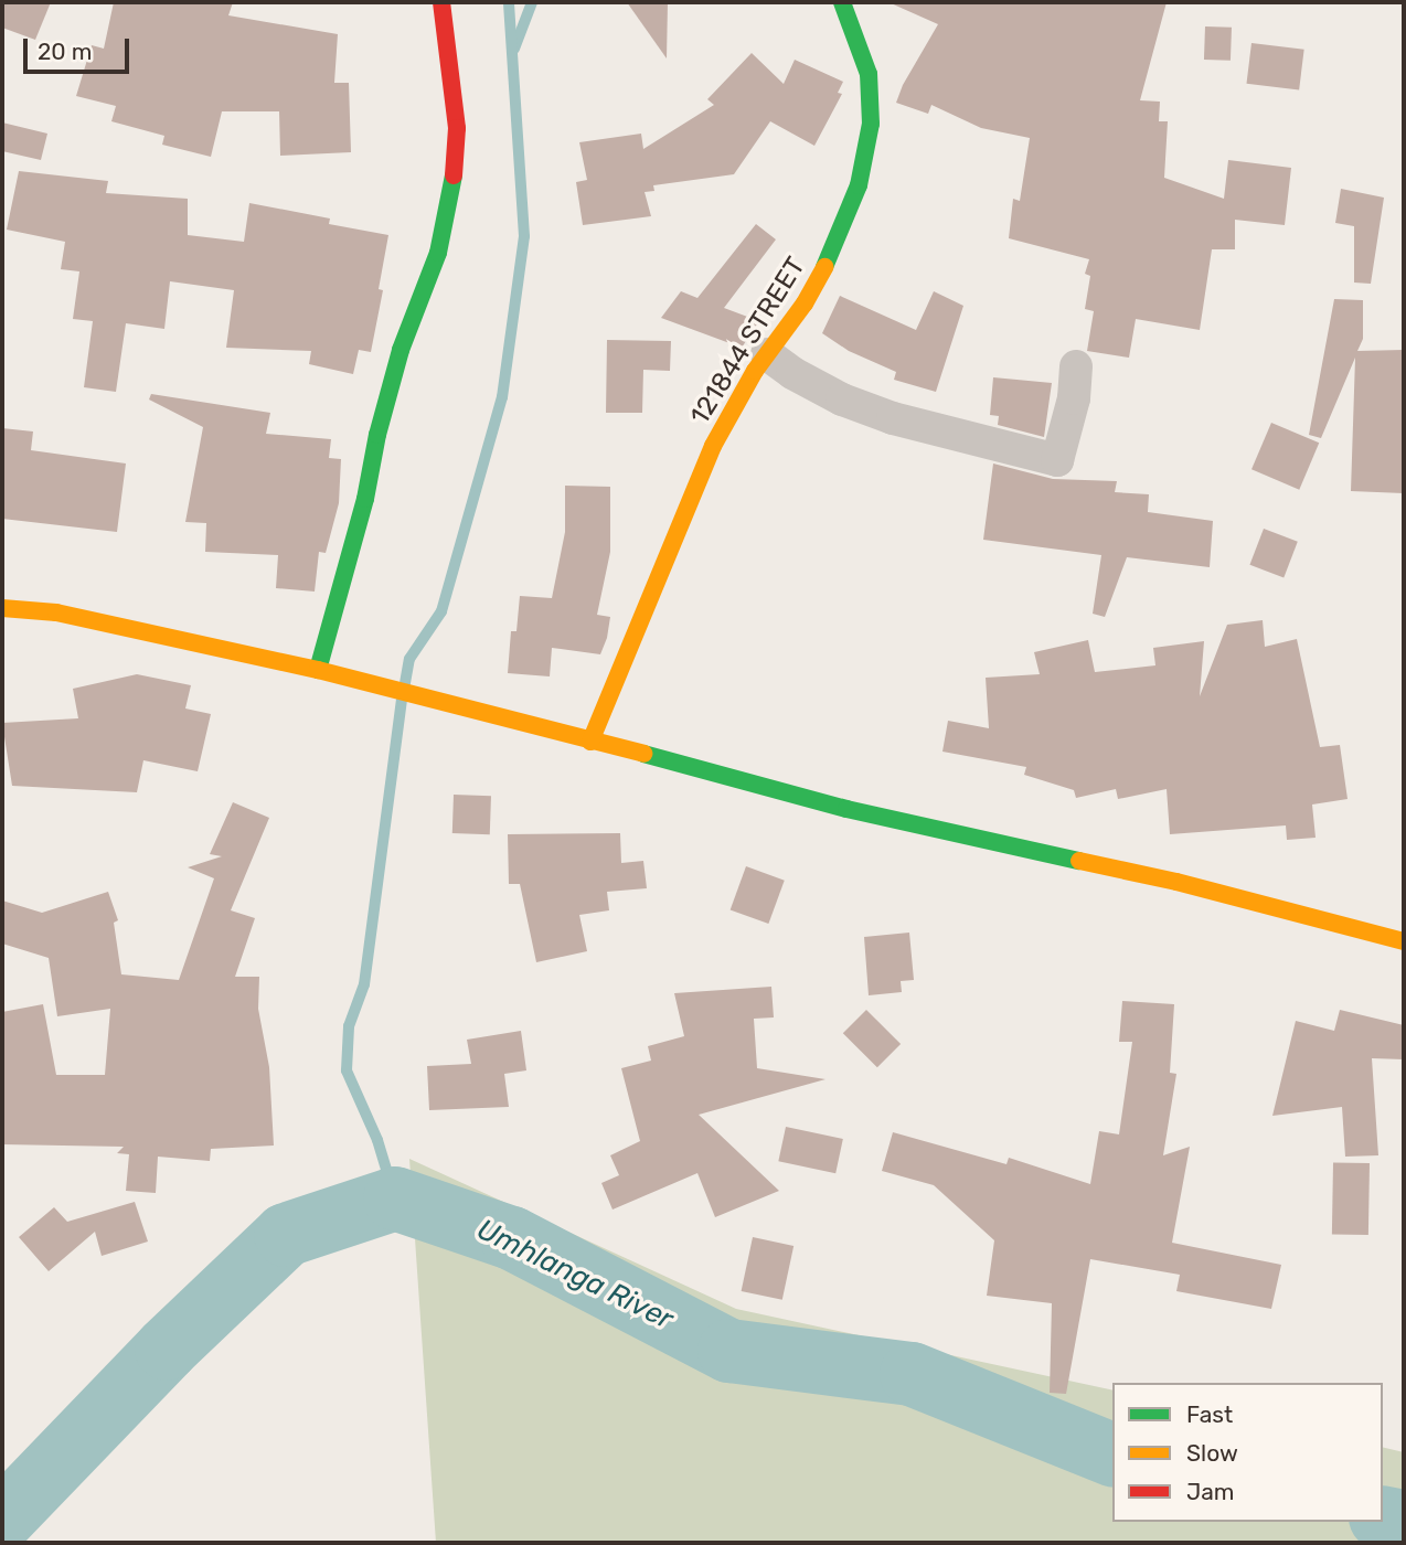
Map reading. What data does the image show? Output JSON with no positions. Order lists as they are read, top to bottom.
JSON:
{
  "streets": {
    "street": ["121844 STREET"]
  },
  "water": ["Umhlanga River"],
  "legend": ["Fast", "Slow", "Jam"],
  "scale_bar": "20 m"
}
